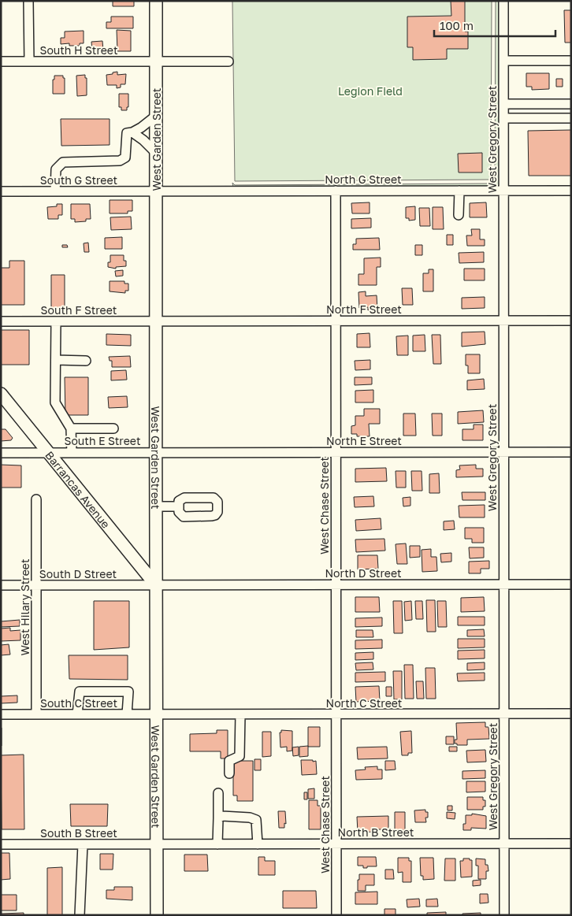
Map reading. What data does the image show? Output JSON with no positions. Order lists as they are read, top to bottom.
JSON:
{
  "streets": {
    "main road": ["West Garden Street", "Barrancas Avenue"],
    "street": [
      "South H Street",
      "West Gregory Street",
      "North G Street",
      "South G Street",
      "North F Street",
      "South F Street",
      "South E Street",
      "North E Street",
      "West Chase Street",
      "North D Street",
      "South D Street",
      "West Hilary Street",
      "South C Street",
      "North C Street",
      "North B Street",
      "South B Street"
    ]
  },
  "crossings": [
    ["South H Street", "West Garden Street"],
    ["West Garden Street", "North G Street"],
    ["West Garden Street", "South G Street"],
    ["West Garden Street", "North F Street"],
    ["West Garden Street", "South F Street"],
    ["West Garden Street", "South E Street"],
    ["West Garden Street", "North E Street"],
    ["West Garden Street", "Barrancas Avenue"],
    ["West Garden Street", "North D Street"],
    ["West Garden Street", "South D Street"],
    ["West Garden Street", "South C Street"],
    ["West Garden Street", "North C Street"],
    ["West Garden Street", "North B Street"],
    ["West Garden Street", "South B Street"],
    ["West Gregory Street", "North G Street"],
    ["West Gregory Street", "North F Street"],
    ["West Gregory Street", "North E Street"],
    ["West Gregory Street", "North D Street"],
    ["West Gregory Street", "North C Street"],
    ["West Gregory Street", "North B Street"],
    ["North G Street", "South G Street"],
    ["North G Street", "West Chase Street"],
    ["North F Street", "South F Street"],
    ["North F Street", "West Chase Street"],
    ["South E Street", "North E Street"],
    ["South E Street", "Barrancas Avenue"],
    ["North E Street", "West Chase Street"],
    ["Barrancas Avenue", "North D Street"],
    ["Barrancas Avenue", "South D Street"],
    ["West Chase Street", "North D Street"],
    ["West Chase Street", "North C Street"],
    ["West Chase Street", "North B Street"],
    ["North D Street", "South D Street"],
    ["South D Street", "West Hilary Street"],
    ["West Hilary Street", "South C Street"],
    ["South C Street", "North C Street"],
    ["North B Street", "South B Street"]
  ],
  "parks": ["Legion Field"],
  "scale_bar": "100 m"
}
